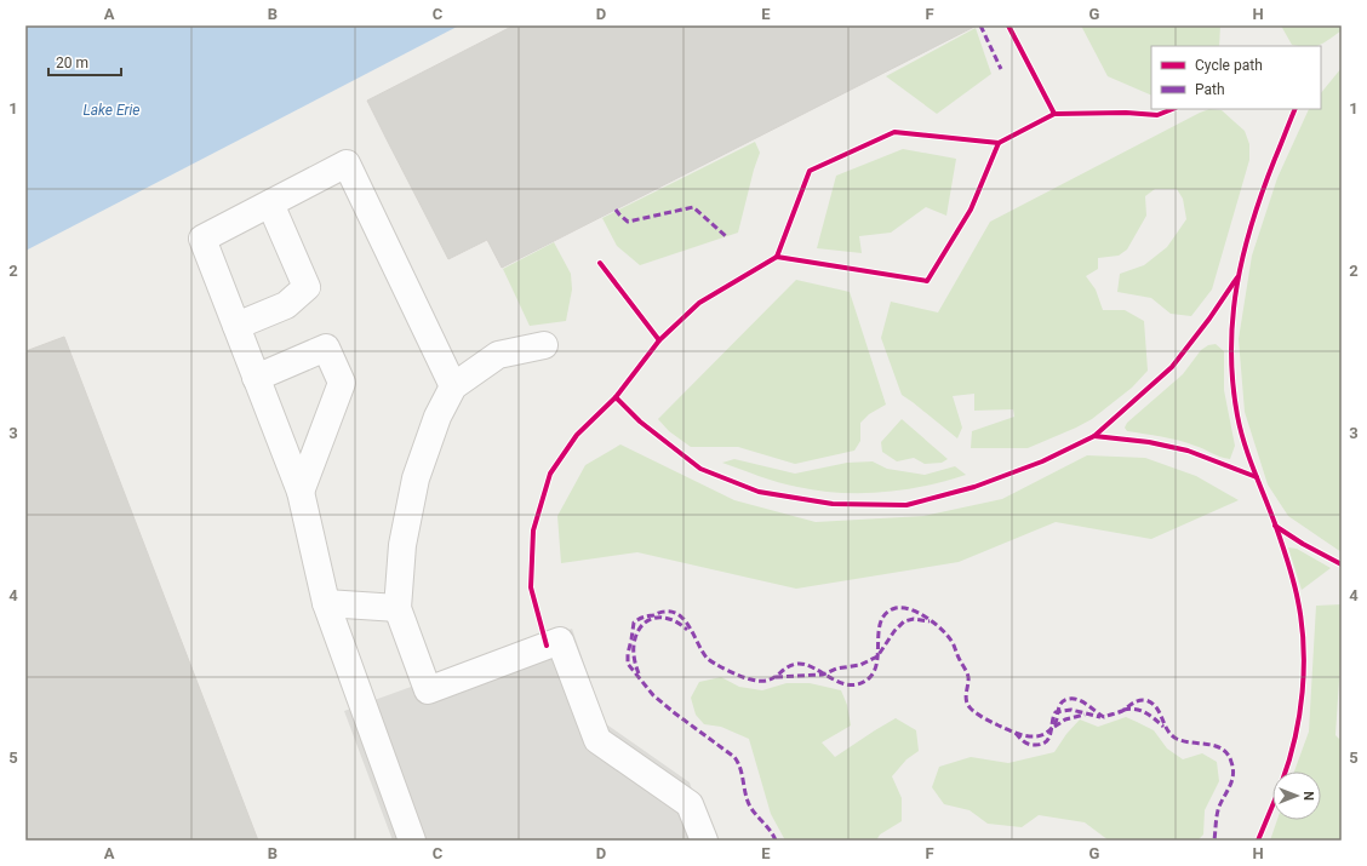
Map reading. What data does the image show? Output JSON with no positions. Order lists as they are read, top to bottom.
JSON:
{
  "water": ["Lake Erie"],
  "legend": ["Cycle path", "Path"],
  "scale_bar": "20 m",
  "north": "right",
  "grid": {
    "columns": [
      "A",
      "B",
      "C",
      "D",
      "E",
      "F",
      "G",
      "H"
    ],
    "rows": [
      "1",
      "2",
      "3",
      "4",
      "5"
    ]
  }
}
